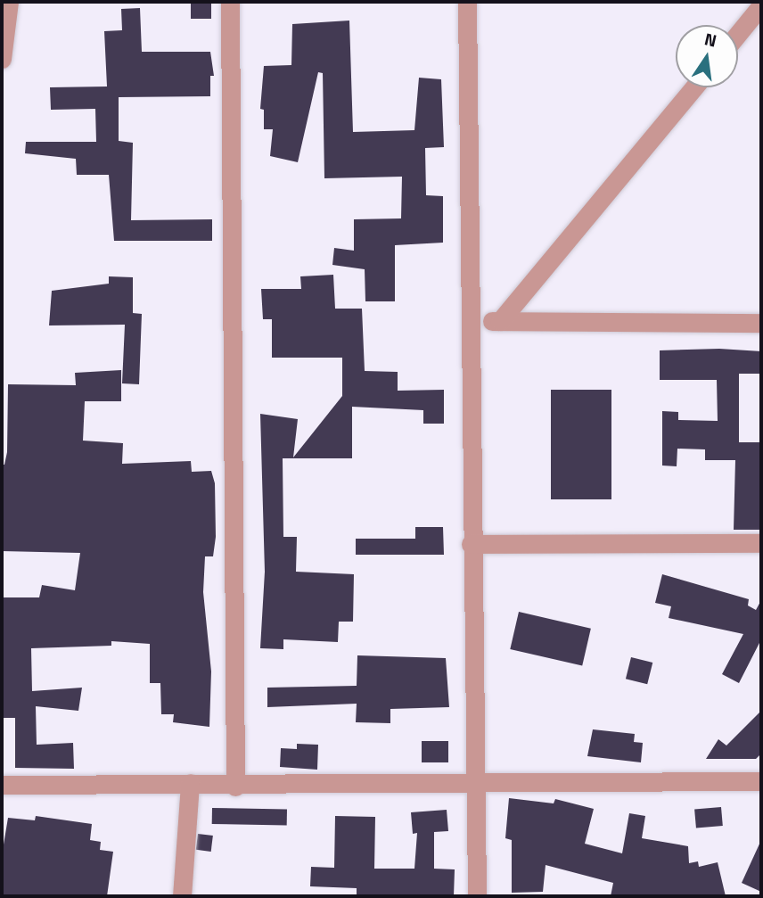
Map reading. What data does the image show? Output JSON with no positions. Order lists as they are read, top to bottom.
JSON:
{
  "north": "top"
}
